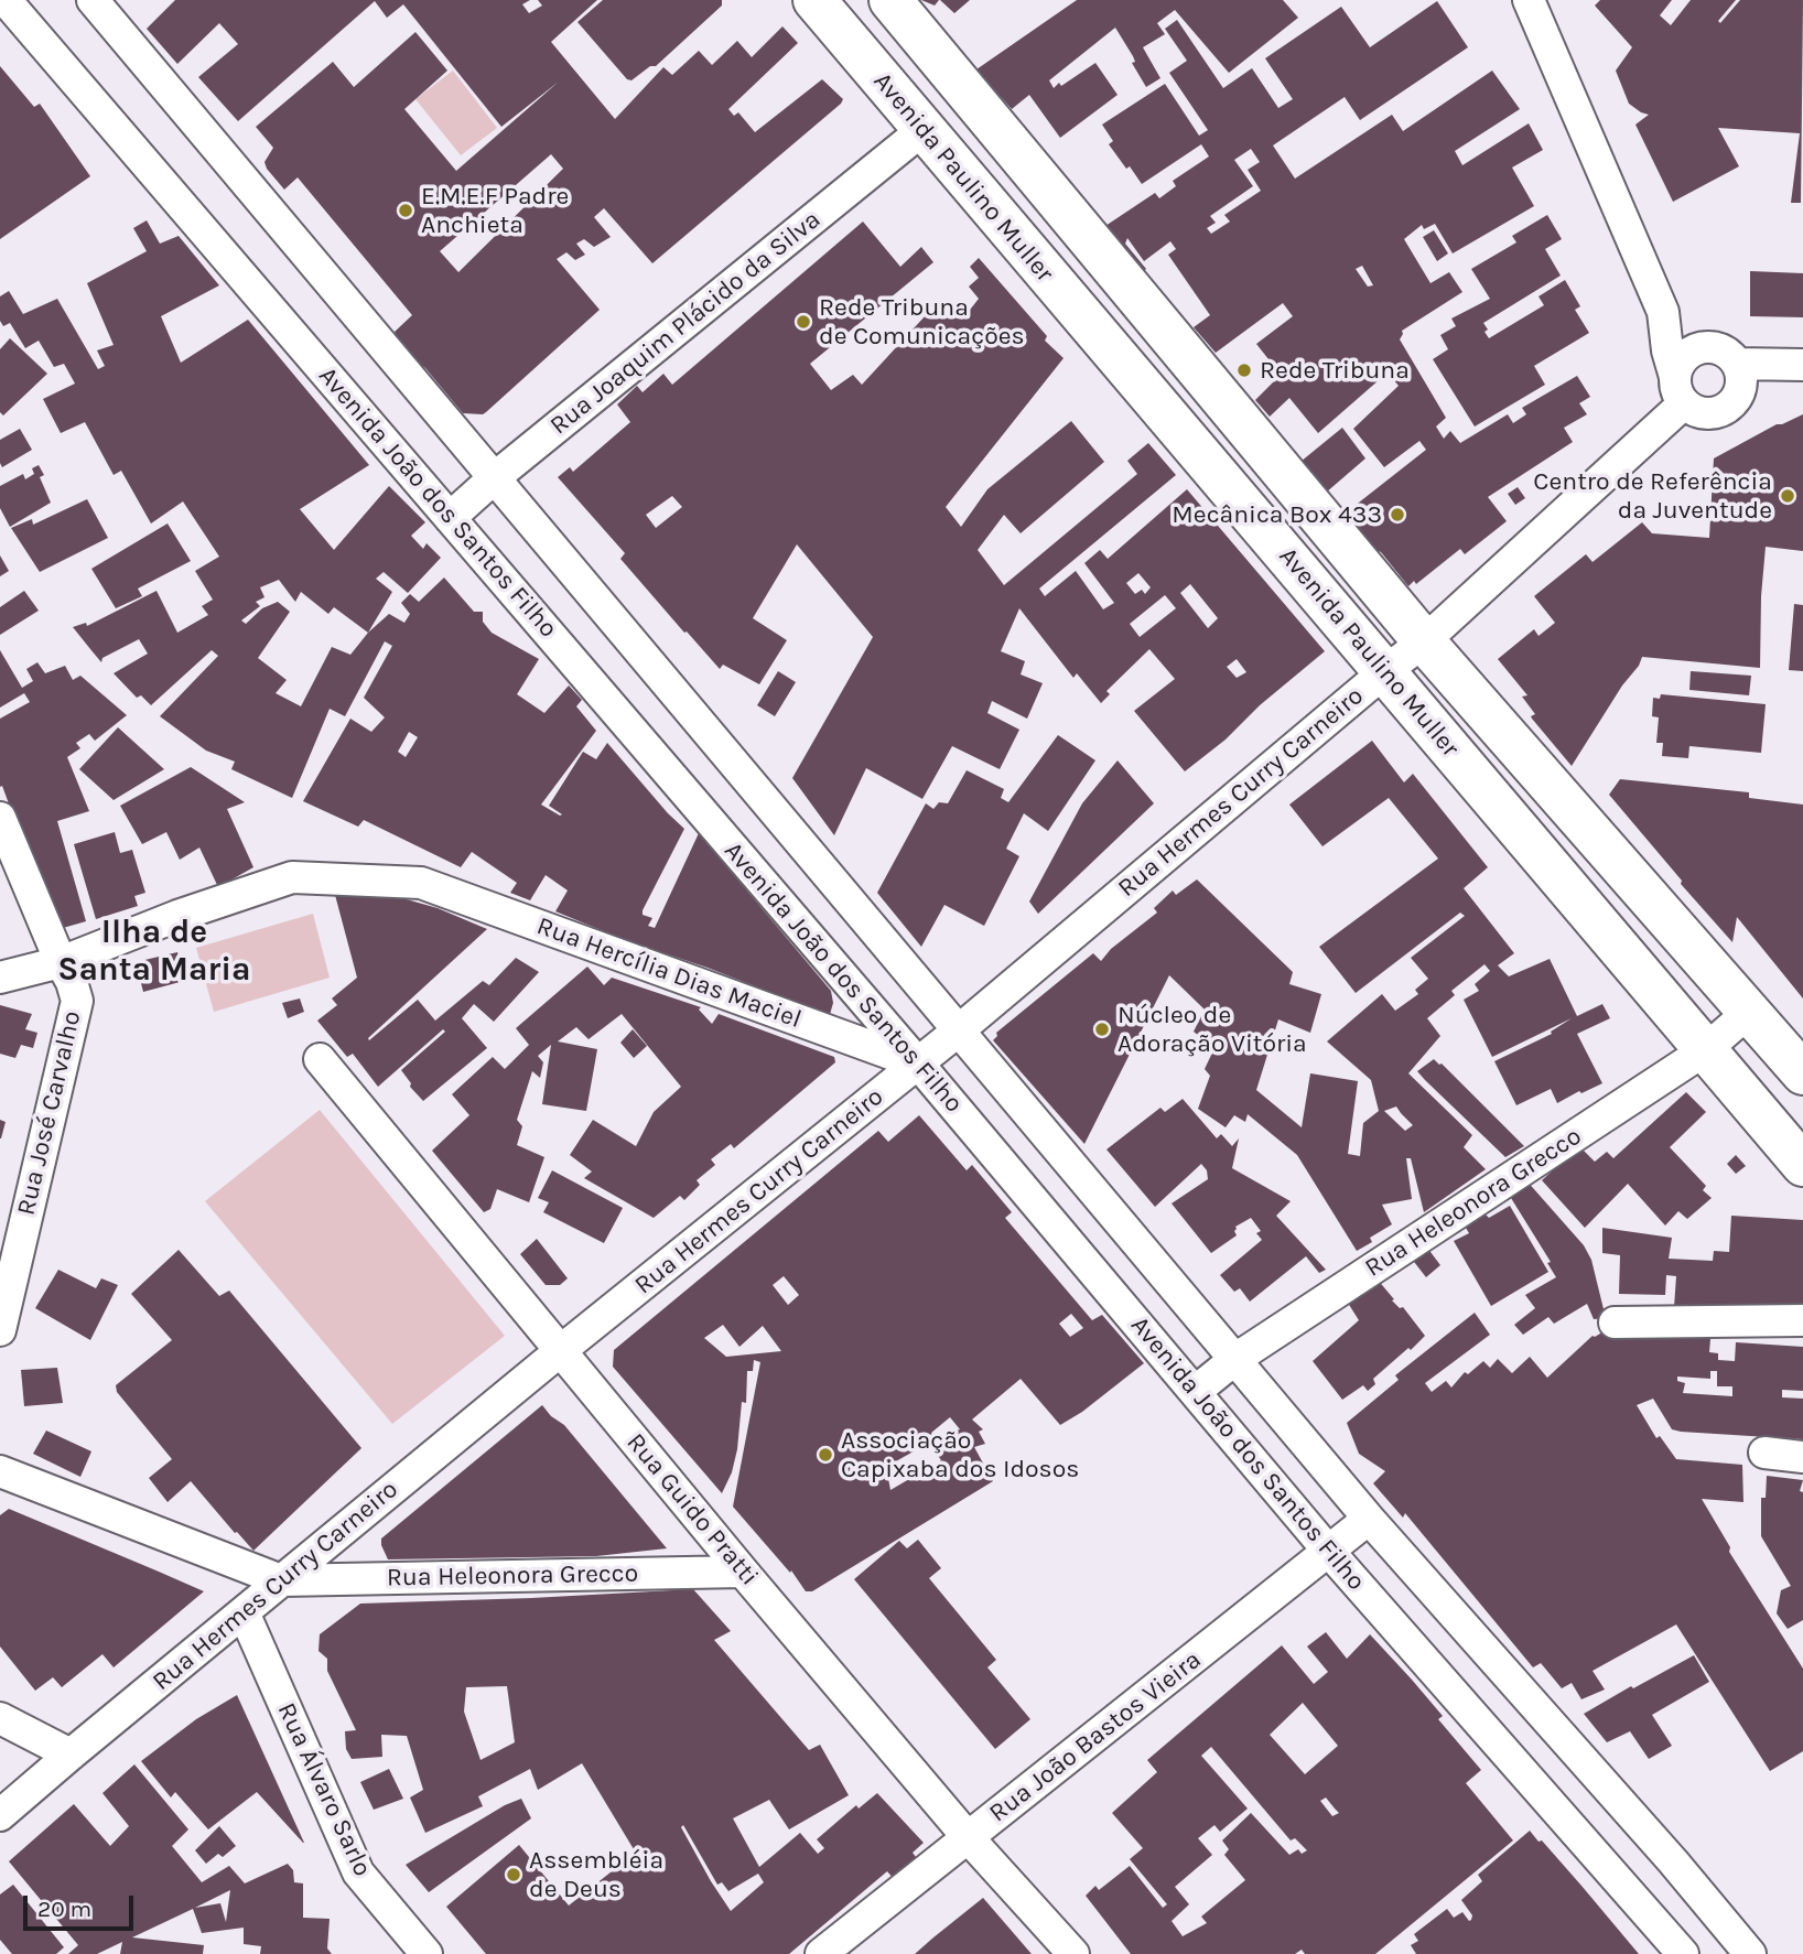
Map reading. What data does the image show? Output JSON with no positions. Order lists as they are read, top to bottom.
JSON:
{
  "streets": {
    "main road": ["Avenida Paulino Muller"],
    "street": [
      "Rua Joaquim Plácido da Silva",
      "Avenida João dos Santos Filho",
      "Rua Hermes Curry Carneiro",
      "Rua Hercília Dias Maciel",
      "Rua José Carvalho",
      "Rua Heleonora Grecco",
      "Rua Guido Pratti",
      "Rua João Bastos Vieira",
      "Rua Álvaro Sarlo"
    ]
  },
  "crossings": [
    ["Avenida Paulino Muller", "Rua Joaquim Plácido da Silva"],
    ["Avenida Paulino Muller", "Rua Hermes Curry Carneiro"],
    ["Avenida Paulino Muller", "Rua Heleonora Grecco"],
    ["Rua Joaquim Plácido da Silva", "Avenida João dos Santos Filho"],
    ["Avenida João dos Santos Filho", "Rua Hermes Curry Carneiro"],
    ["Avenida João dos Santos Filho", "Rua Hercília Dias Maciel"],
    ["Avenida João dos Santos Filho", "Rua Heleonora Grecco"],
    ["Avenida João dos Santos Filho", "Rua João Bastos Vieira"],
    ["Rua Hermes Curry Carneiro", "Rua Hercília Dias Maciel"],
    ["Rua Hermes Curry Carneiro", "Rua Heleonora Grecco"],
    ["Rua Hermes Curry Carneiro", "Rua Guido Pratti"],
    ["Rua Hermes Curry Carneiro", "Rua Álvaro Sarlo"],
    ["Rua Hercília Dias Maciel", "Rua José Carvalho"],
    ["Rua Heleonora Grecco", "Rua Guido Pratti"],
    ["Rua Guido Pratti", "Rua João Bastos Vieira"]
  ],
  "districts": ["Ilha de Santa Maria"],
  "places": [
    "E.M.E.F Padre Anchieta",
    "Rede Tribuna de Comunicações",
    "Rede Tribuna",
    "Centro de Referência da Juventude",
    "Mecânica Box 433",
    "Núcleo de Adoração Vitória",
    "Associação Capixaba dos Idosos",
    "Assembléia de Deus"
  ],
  "scale_bar": "20 m"
}
